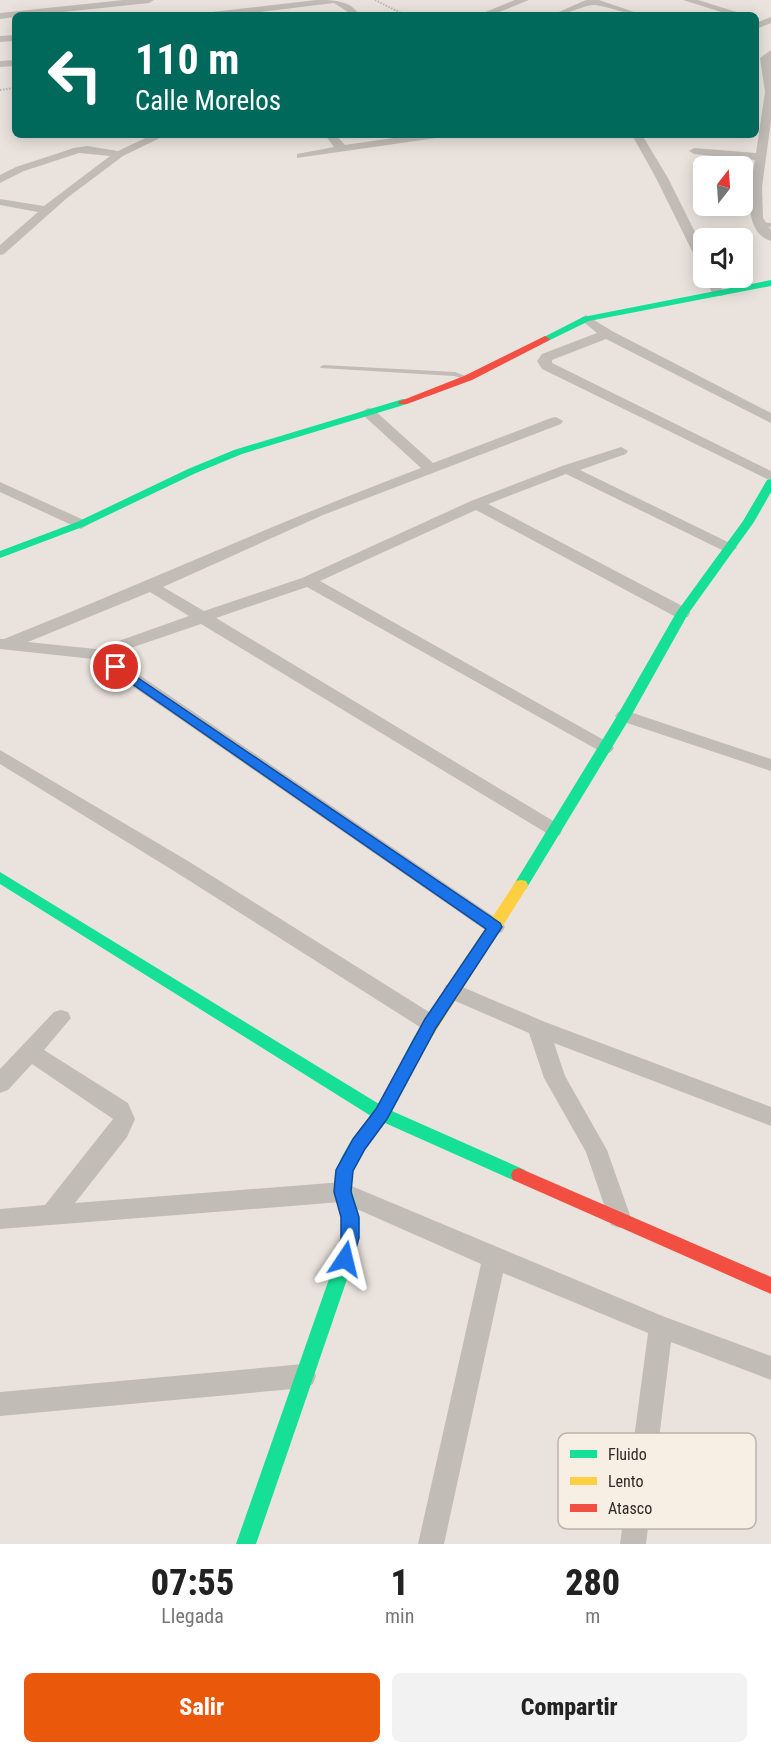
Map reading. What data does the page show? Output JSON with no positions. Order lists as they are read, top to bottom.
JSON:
{
  "legend": ["Fluido", "Lento", "Atasco"],
  "north": "top",
  "page": {
    "turn": ["110 m", "Calle Morelos"],
    "eta": [
      "07:55",
      "Llegada",
      "1",
      "min",
      "280",
      "m"
    ],
    "buttons": ["Salir", "Compartir"]
  }
}
